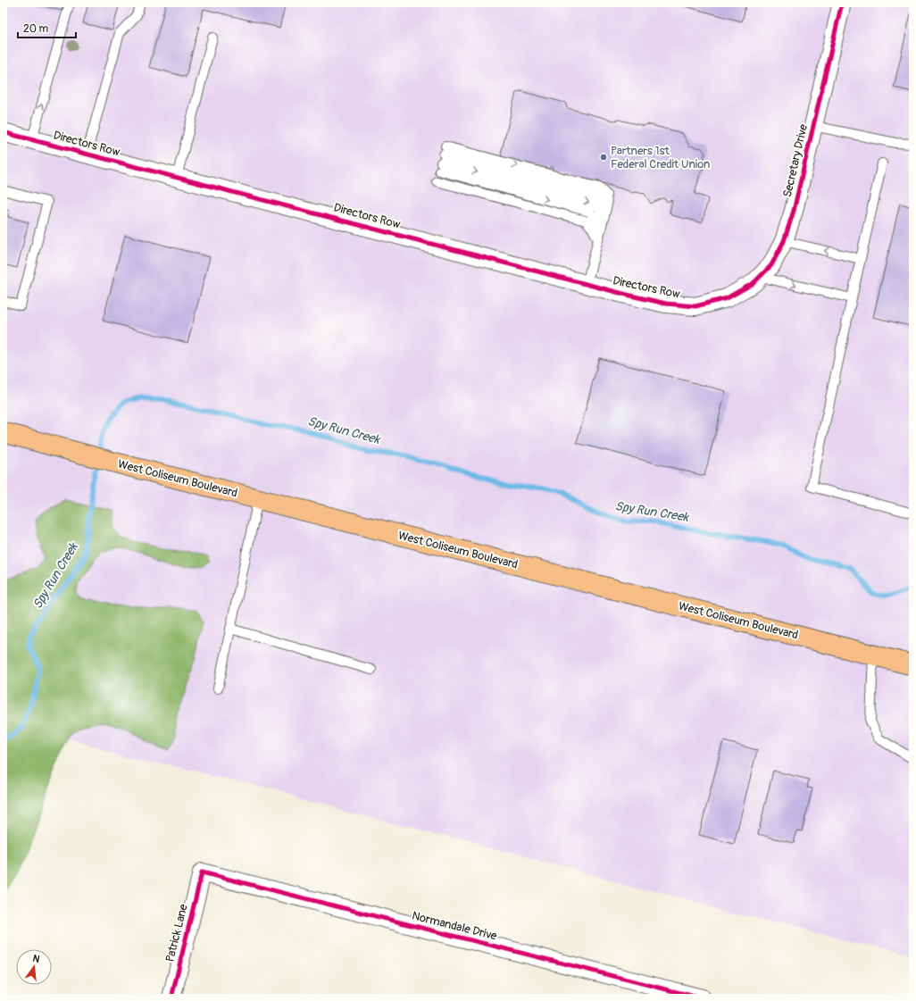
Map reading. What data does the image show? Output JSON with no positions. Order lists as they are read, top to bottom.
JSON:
{
  "streets": {
    "highway": ["West Coliseum Boulevard"],
    "street": [
      "Directors Row",
      "Secretary Drive",
      "Normandale Drive",
      "Patrick Lane"
    ]
  },
  "crossings": [
    ["Directors Row", "Secretary Drive"],
    ["Normandale Drive", "Patrick Lane"]
  ],
  "water": ["Spy Run Creek"],
  "places": ["Partners 1st Federal Credit Union"],
  "scale_bar": "20 m",
  "north": "top"
}
